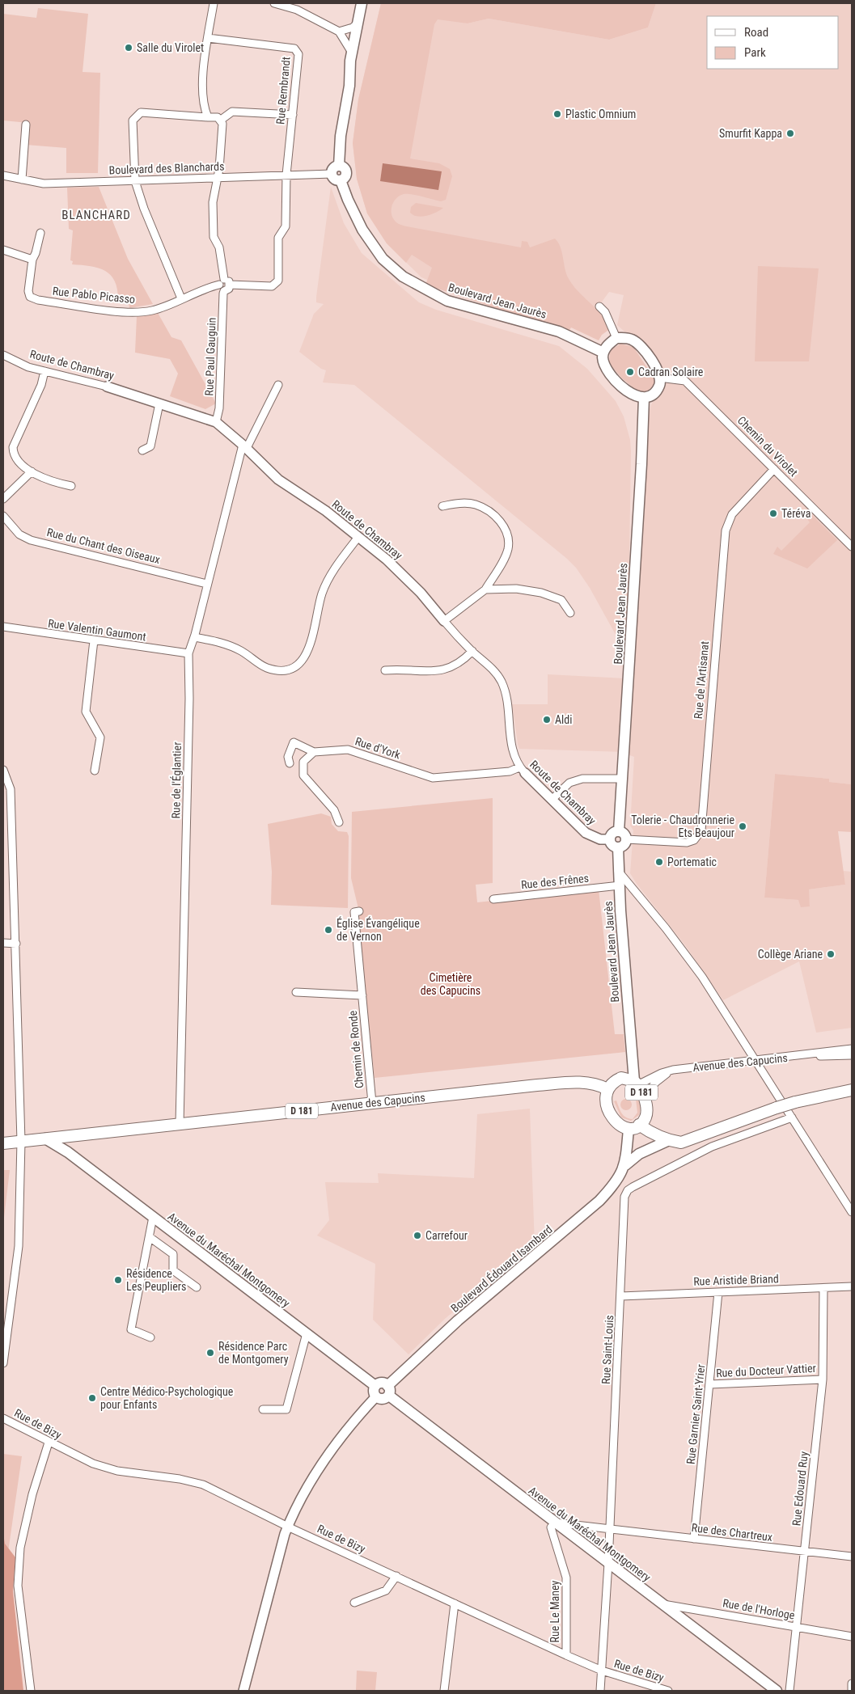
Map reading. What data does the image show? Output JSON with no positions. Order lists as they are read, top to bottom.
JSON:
{
  "streets": {
    "main road": [
      "Boulevard Jean Jaurès",
      "Avenue des Capucins",
      "D 181",
      "Avenue du Maréchal Montgomery",
      "Boulevard Édouard Isambard"
    ],
    "street": [
      "Rue Rembrandt",
      "Boulevard des Blanchards",
      "Rue Pablo Picasso",
      "Rue Paul Gauguin",
      "Route de Chambray",
      "Chemin du Virolet",
      "Rue du Chant des Oiseaux",
      "Rue Valentin Gaumont",
      "Rue de l'Artisanat",
      "Rue d'York",
      "Rue de l'Églantier",
      "Rue des Frênes",
      "Chemin de Ronde",
      "Rue Aristide Briand",
      "Rue Saint-Louis",
      "Rue du Docteur Vattier",
      "Rue Garnier Saint-Yrier",
      "Rue de Bizy",
      "Rue Edouard Ruy",
      "Rue des Chartreux",
      "Rue de l'Horloge",
      "Rue Le Maney"
    ]
  },
  "crossings": [
    ["Rue Rembrandt", "Boulevard des Blanchards"],
    ["Boulevard des Blanchards", "Boulevard Jean Jaurès"],
    ["Boulevard Jean Jaurès", "Route de Chambray"],
    ["Boulevard Jean Jaurès", "Chemin du Virolet"],
    ["Boulevard Jean Jaurès", "Rue de l'Artisanat"],
    ["Boulevard Jean Jaurès", "Rue des Frênes"],
    ["Boulevard Jean Jaurès", "Avenue des Capucins"],
    ["Boulevard Jean Jaurès", "D 181"],
    ["Boulevard Jean Jaurès", "Boulevard Édouard Isambard"],
    ["Rue Paul Gauguin", "Route de Chambray"],
    ["Route de Chambray", "Rue de l'Artisanat"],
    ["Route de Chambray", "Rue d'York"],
    ["Route de Chambray", "Rue de l'Églantier"],
    ["Chemin du Virolet", "Rue de l'Artisanat"],
    ["Rue du Chant des Oiseaux", "Rue de l'Églantier"],
    ["Rue Valentin Gaumont", "Rue de l'Églantier"],
    ["Rue de l'Églantier", "Avenue des Capucins"],
    ["Chemin de Ronde", "Avenue des Capucins"],
    ["Avenue des Capucins", "D 181"],
    ["Avenue des Capucins", "Avenue du Maréchal Montgomery"],
    ["Avenue des Capucins", "Boulevard Édouard Isambard"],
    ["D 181", "Boulevard Édouard Isambard"],
    ["Avenue du Maréchal Montgomery", "Boulevard Édouard Isambard"],
    ["Avenue du Maréchal Montgomery", "Rue Saint-Louis"],
    ["Avenue du Maréchal Montgomery", "Rue des Chartreux"],
    ["Avenue du Maréchal Montgomery", "Rue de l'Horloge"],
    ["Avenue du Maréchal Montgomery", "Rue Le Maney"],
    ["Rue Aristide Briand", "Rue Saint-Louis"],
    ["Rue Aristide Briand", "Rue Garnier Saint-Yrier"],
    ["Rue Aristide Briand", "Rue Edouard Ruy"],
    ["Rue Saint-Louis", "Rue de Bizy"],
    ["Rue Saint-Louis", "Rue des Chartreux"],
    ["Rue du Docteur Vattier", "Rue Garnier Saint-Yrier"],
    ["Rue du Docteur Vattier", "Rue Edouard Ruy"],
    ["Rue Garnier Saint-Yrier", "Rue des Chartreux"],
    ["Rue de Bizy", "Rue Le Maney"],
    ["Rue Edouard Ruy", "Rue des Chartreux"],
    ["Rue Edouard Ruy", "Rue de l'Horloge"],
    ["Rue des Chartreux", "Rue Le Maney"]
  ],
  "districts": ["BLANCHARD"],
  "parks": ["Cimetière des Capucins"],
  "places": [
    "Salle du Virolet",
    "Plastic Omnium",
    "Smurfit Kappa",
    "Cadran Solaire",
    "Téréva",
    "Aldi",
    "Tolerie - Chaudronnerie Ets Beaujour",
    "Portematic",
    "Église Évangélique de Vernon",
    "Collège Ariane",
    "Carrefour",
    "Résidence Les Peupliers",
    "Résidence Parc de Montgomery",
    "Centre Médico-Psychologique pour Enfants"
  ],
  "legend": ["Road", "Park"]
}
